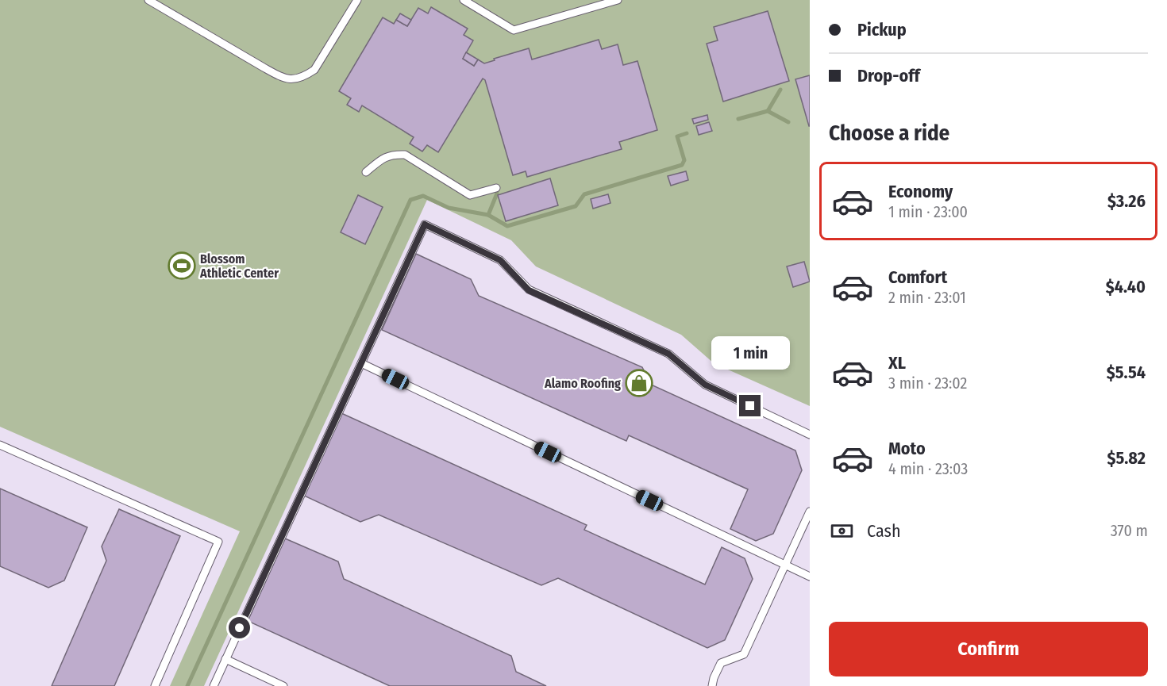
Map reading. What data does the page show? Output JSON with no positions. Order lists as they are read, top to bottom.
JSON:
{
  "places": {
    "sports": ["Blossom Athletic Center"],
    "shop": ["Alamo Roofing"]
  },
  "page": {
    "banner": ["Pickup", "Drop-off"],
    "heading": "Choose a ride",
    "list": [
      {
        "name": "Economy",
        "note": "1 min · 23:00",
        "value": "$3.26"
      },
      {
        "name": "Comfort",
        "note": "2 min · 23:01",
        "value": "$4.40"
      },
      {
        "name": "XL",
        "note": "3 min · 23:02",
        "value": "$5.54"
      },
      {
        "name": "Moto",
        "note": "4 min · 23:03",
        "value": "$5.82"
      }
    ],
    "bubble": "1 min",
    "pay": ["Cash", "370 m"],
    "buttons": "Confirm"
  }
}
